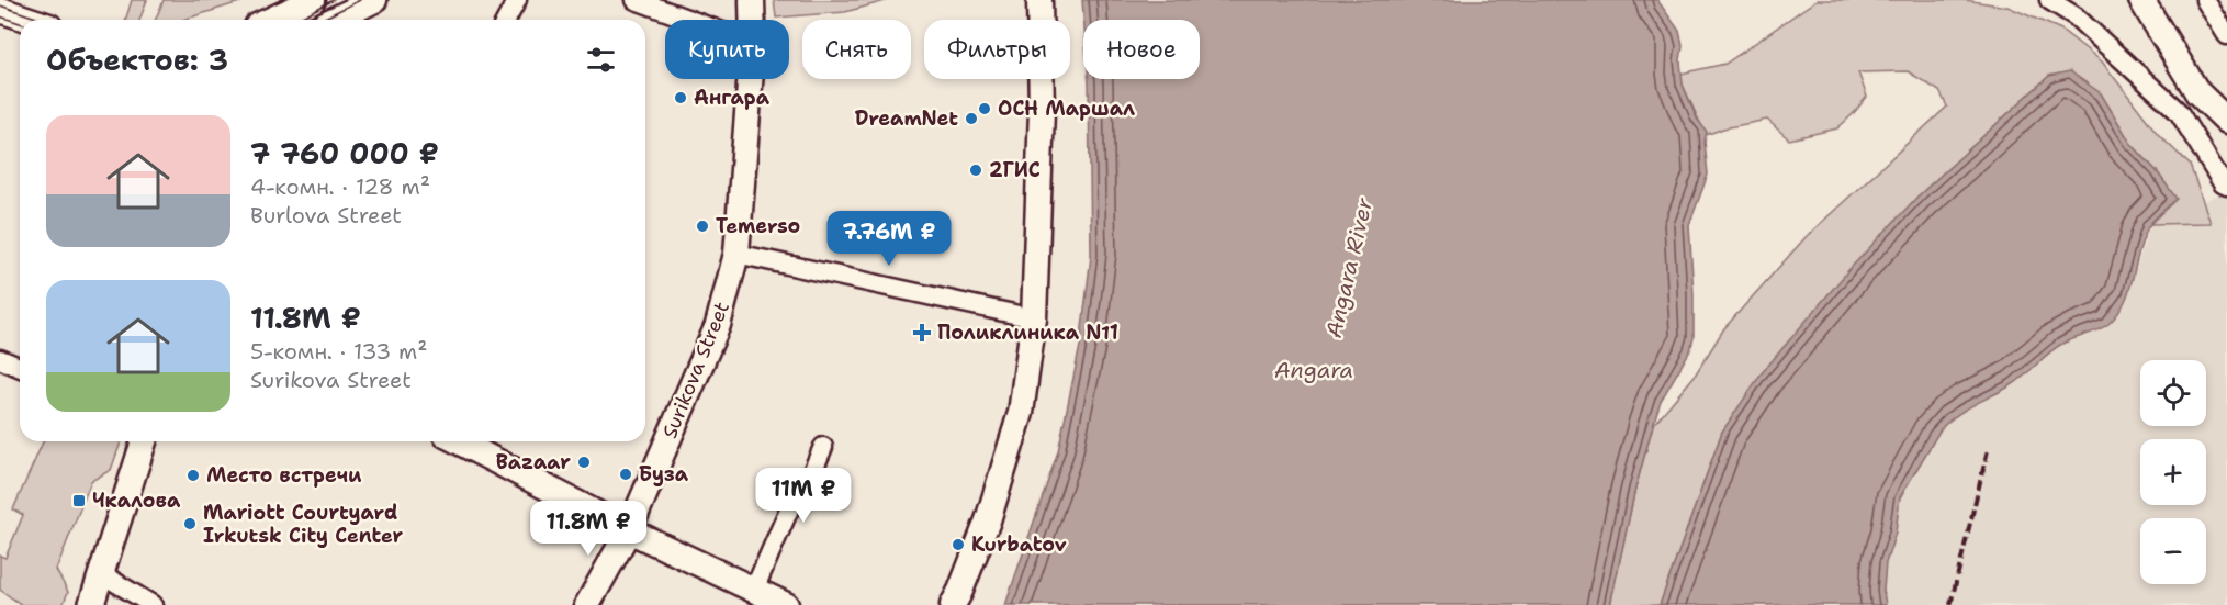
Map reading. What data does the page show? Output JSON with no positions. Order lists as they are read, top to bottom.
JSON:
{
  "streets": {
    "main road": ["Surikova Street"]
  },
  "water": ["Angara River", "Angara"],
  "places": {
    "other": [
      "Ангара",
      "ОСН Маршал",
      "DreamNet",
      "2ГИС",
      "Temerso",
      "Bazaar",
      "Буза",
      "Место встречи",
      "Mariott Courtyard Irkutsk City Center",
      "Kurbatov"
    ],
    "health": ["Поликлиника N11"],
    "transit": ["Чкалова"]
  },
  "page": {
    "chip": [
      "Купить",
      "Снять",
      "Фильтры",
      "Новое"
    ],
    "heading": "Объектов: 3",
    "list": [
      {
        "name": "7 760 000 ₽",
        "note": "4-комн. · 128 m² · Burlova Street"
      },
      {
        "name": "11.8M ₽",
        "note": "5-комн. · 133 m² · Surikova Street"
      }
    ],
    "price": ["7.76M ₽", "11M ₽", "11.8M ₽"],
    "map_buttons": ["+", "−"]
  }
}
